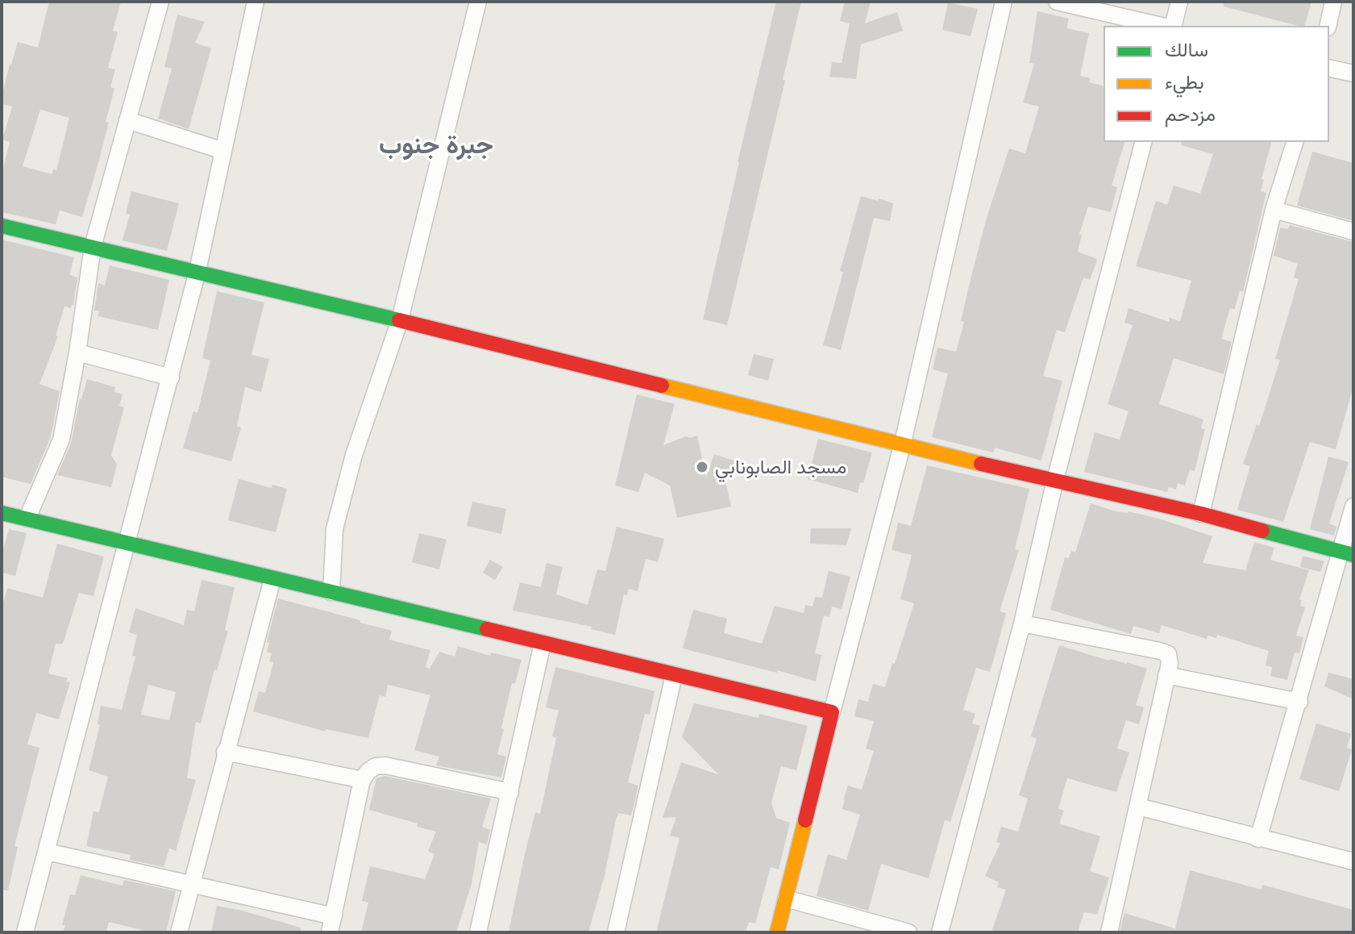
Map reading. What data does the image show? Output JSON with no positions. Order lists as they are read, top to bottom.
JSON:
{
  "districts": ["جبرة جنوب"],
  "places": ["مسجد الصابونابي"],
  "legend": ["سالك", "بطيء", "مزدحم"]
}
